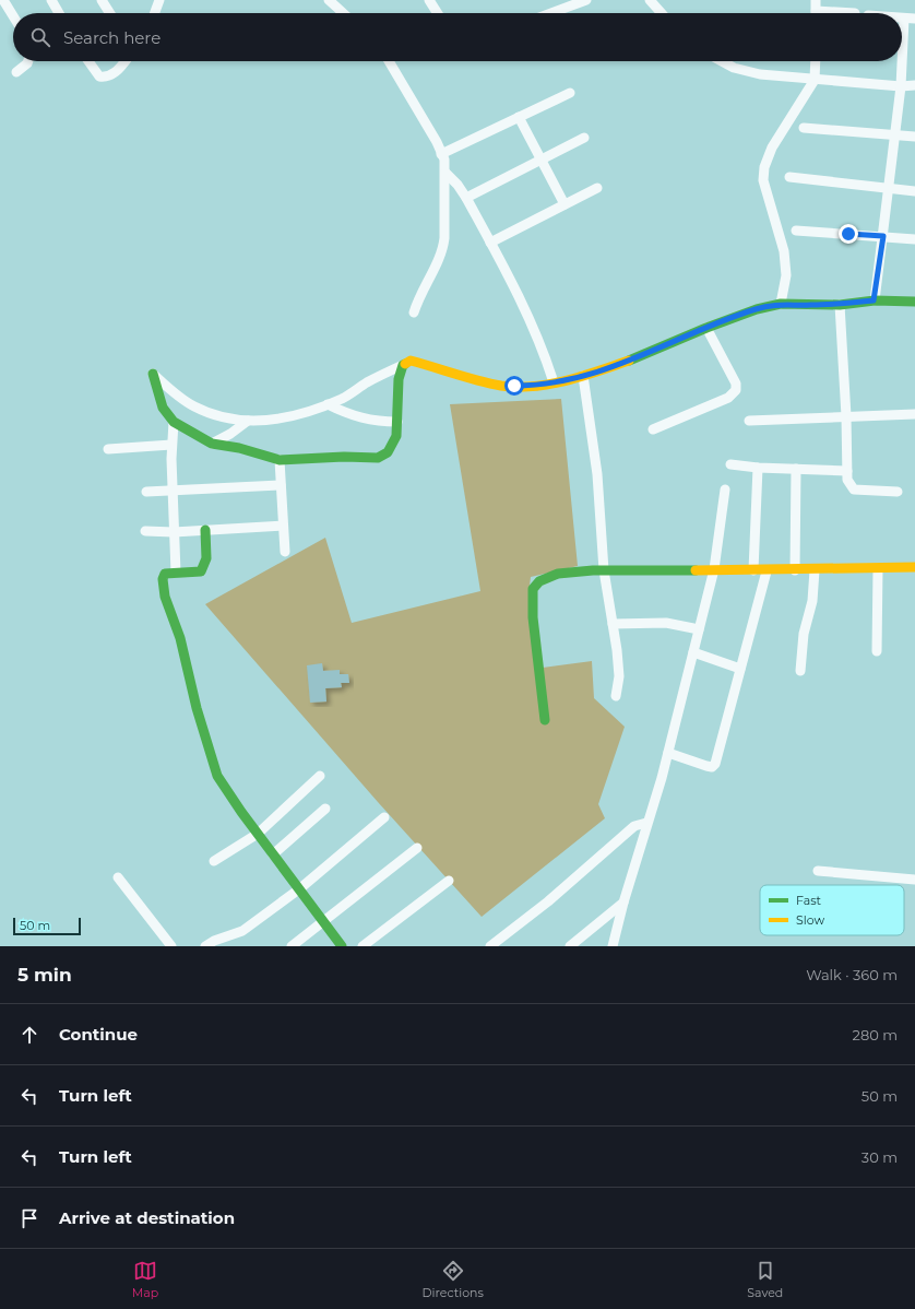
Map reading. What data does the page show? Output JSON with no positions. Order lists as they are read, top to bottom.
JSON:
{
  "legend": ["Fast", "Slow"],
  "scale_bar": "50 m",
  "page": {
    "search": "Search here",
    "scale": "50 m",
    "heading": ["5 min", "Walk · 360 m"],
    "list": [
      ["Continue", "280 m"],
      ["Turn left", "50 m"],
      ["Turn left", "30 m"],
      "Arrive at destination"
    ],
    "nav": ["Map", "Directions", "Saved"]
  }
}
